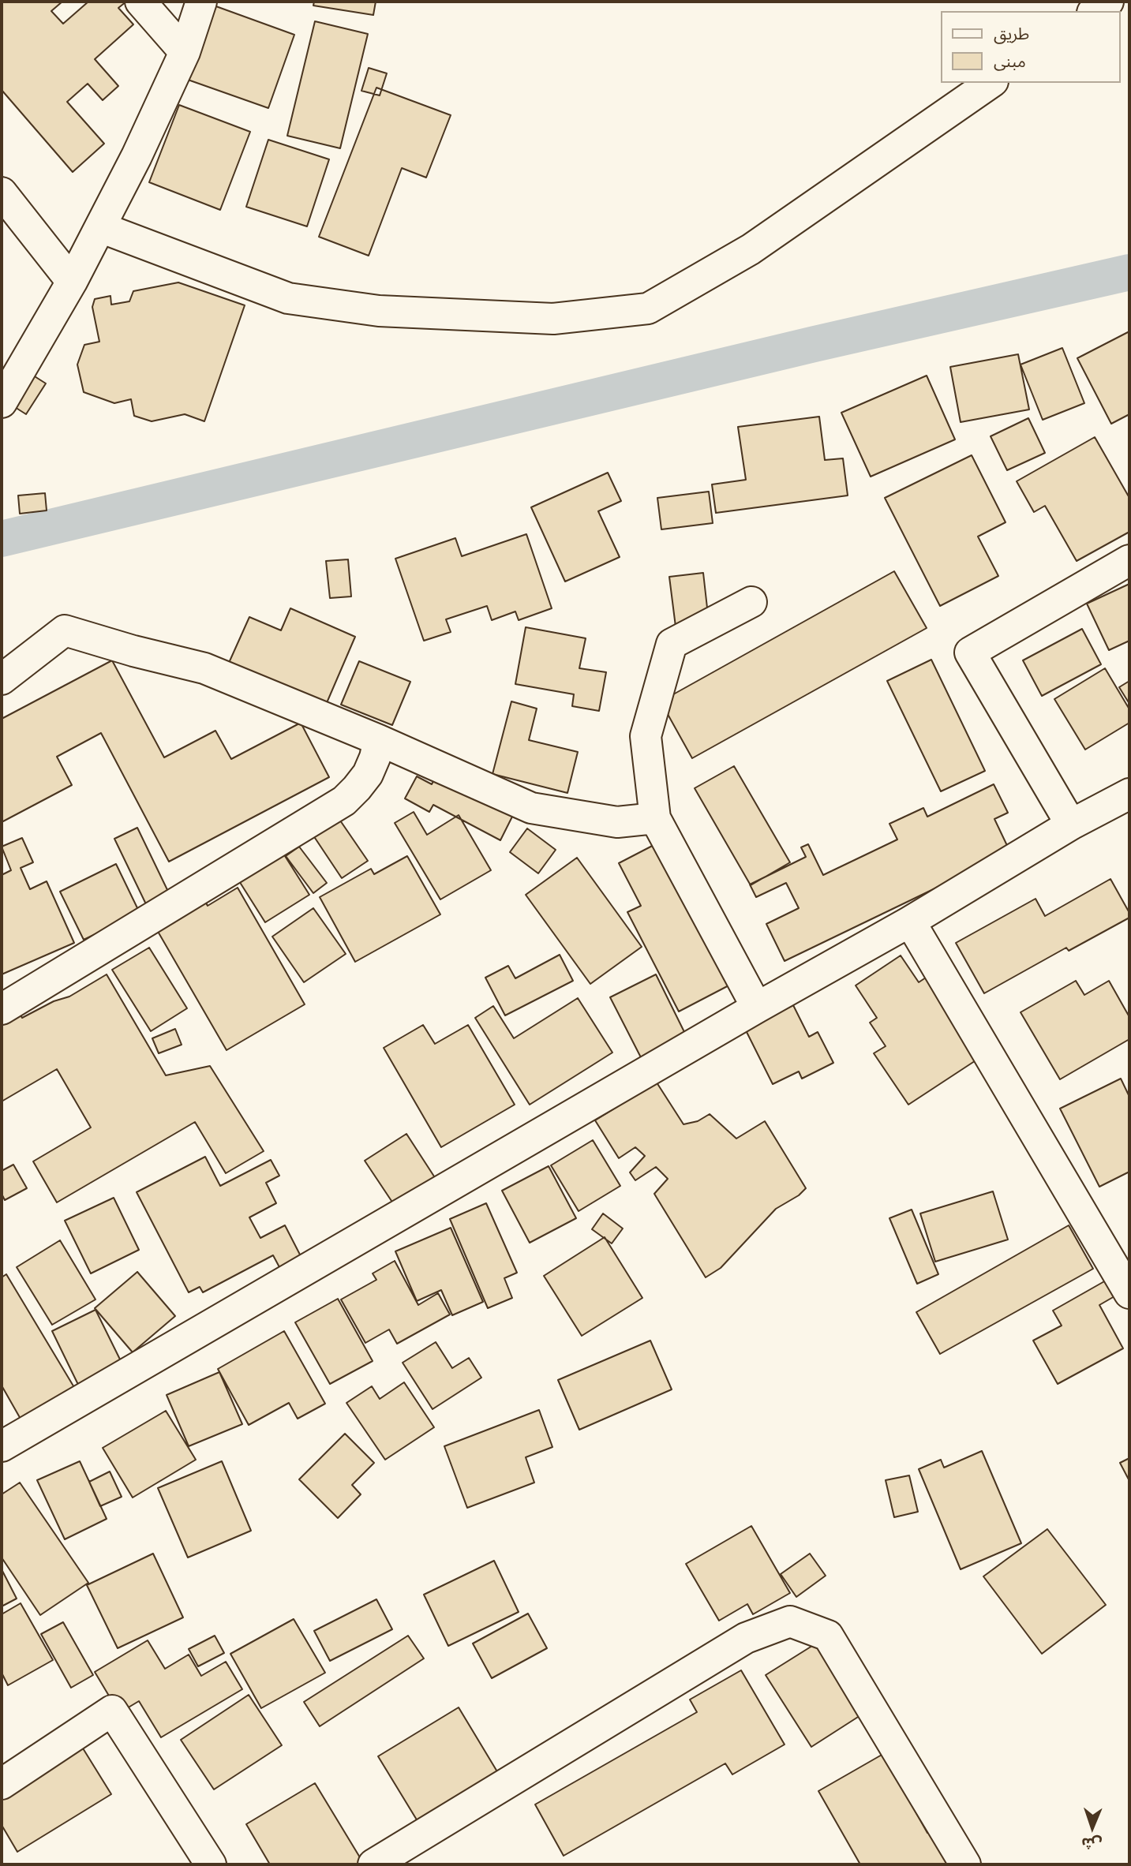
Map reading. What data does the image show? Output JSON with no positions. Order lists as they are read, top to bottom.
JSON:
{
  "legend": ["طريق", "مبنى"],
  "north": "bottom"
}
